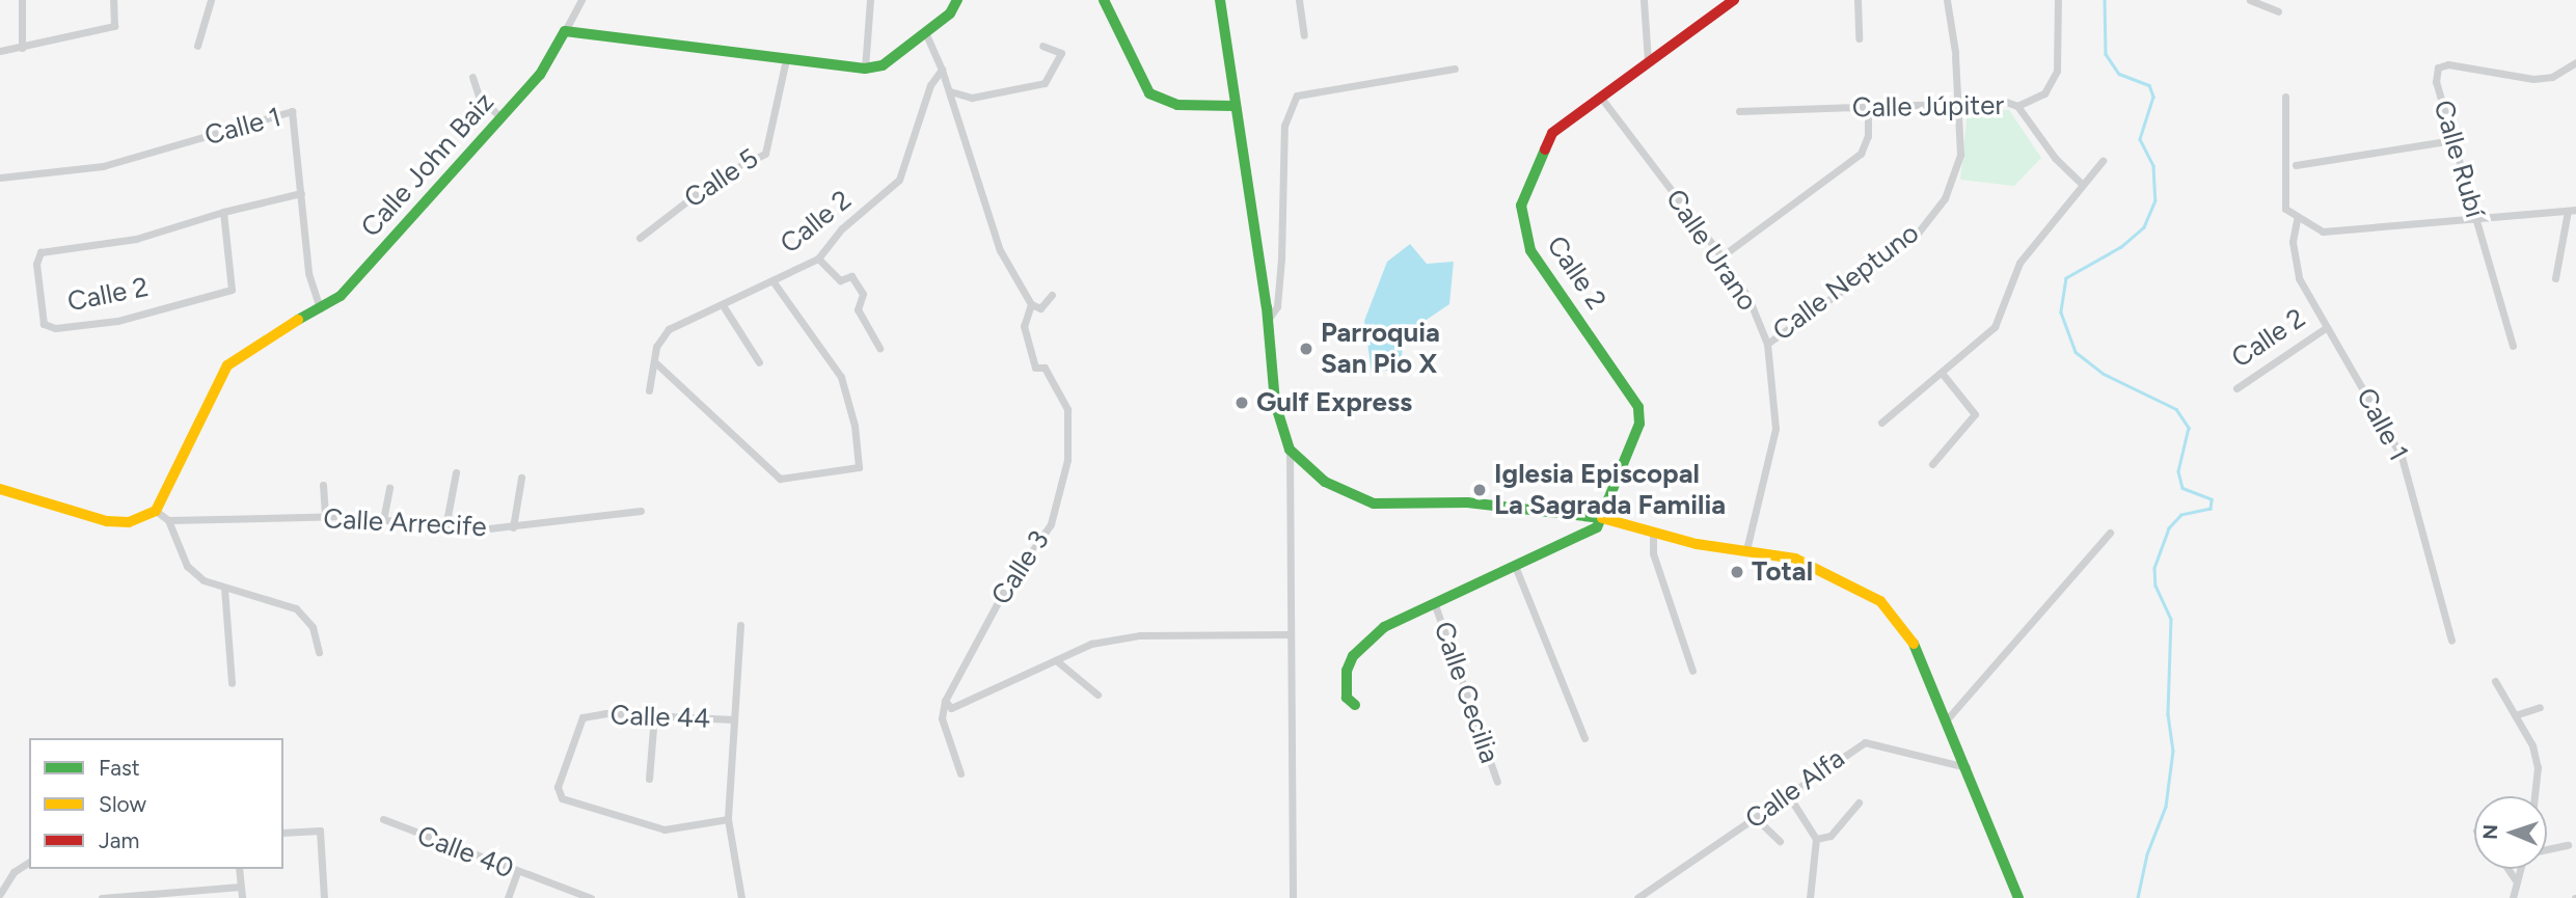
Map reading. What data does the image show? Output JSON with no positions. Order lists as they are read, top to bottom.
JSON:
{
  "streets": {
    "street": [
      "Calle Júpiter",
      "Calle 1",
      "Calle Rubí",
      "Calle John Baiz",
      "Calle 5",
      "Calle 2",
      "Calle Urano",
      "Calle Neptuno",
      "Calle Arrecife",
      "Calle 3",
      "Calle Cecilia",
      "Calle 44",
      "Calle Alfa",
      "Calle 40"
    ]
  },
  "crossings": [
    ["Calle Júpiter", "Calle Neptuno"],
    ["Calle 1", "Calle John Baiz"],
    ["Calle 1", "Calle 2"],
    ["Calle 2", "Calle Urano"],
    ["Calle Urano", "Calle Neptuno"]
  ],
  "places": [
    "Parroquia San Pio X",
    "Gulf Express",
    "Iglesia Episcopal La Sagrada Familia",
    "Total"
  ],
  "legend": ["Fast", "Slow", "Jam"],
  "north": "left"
}
